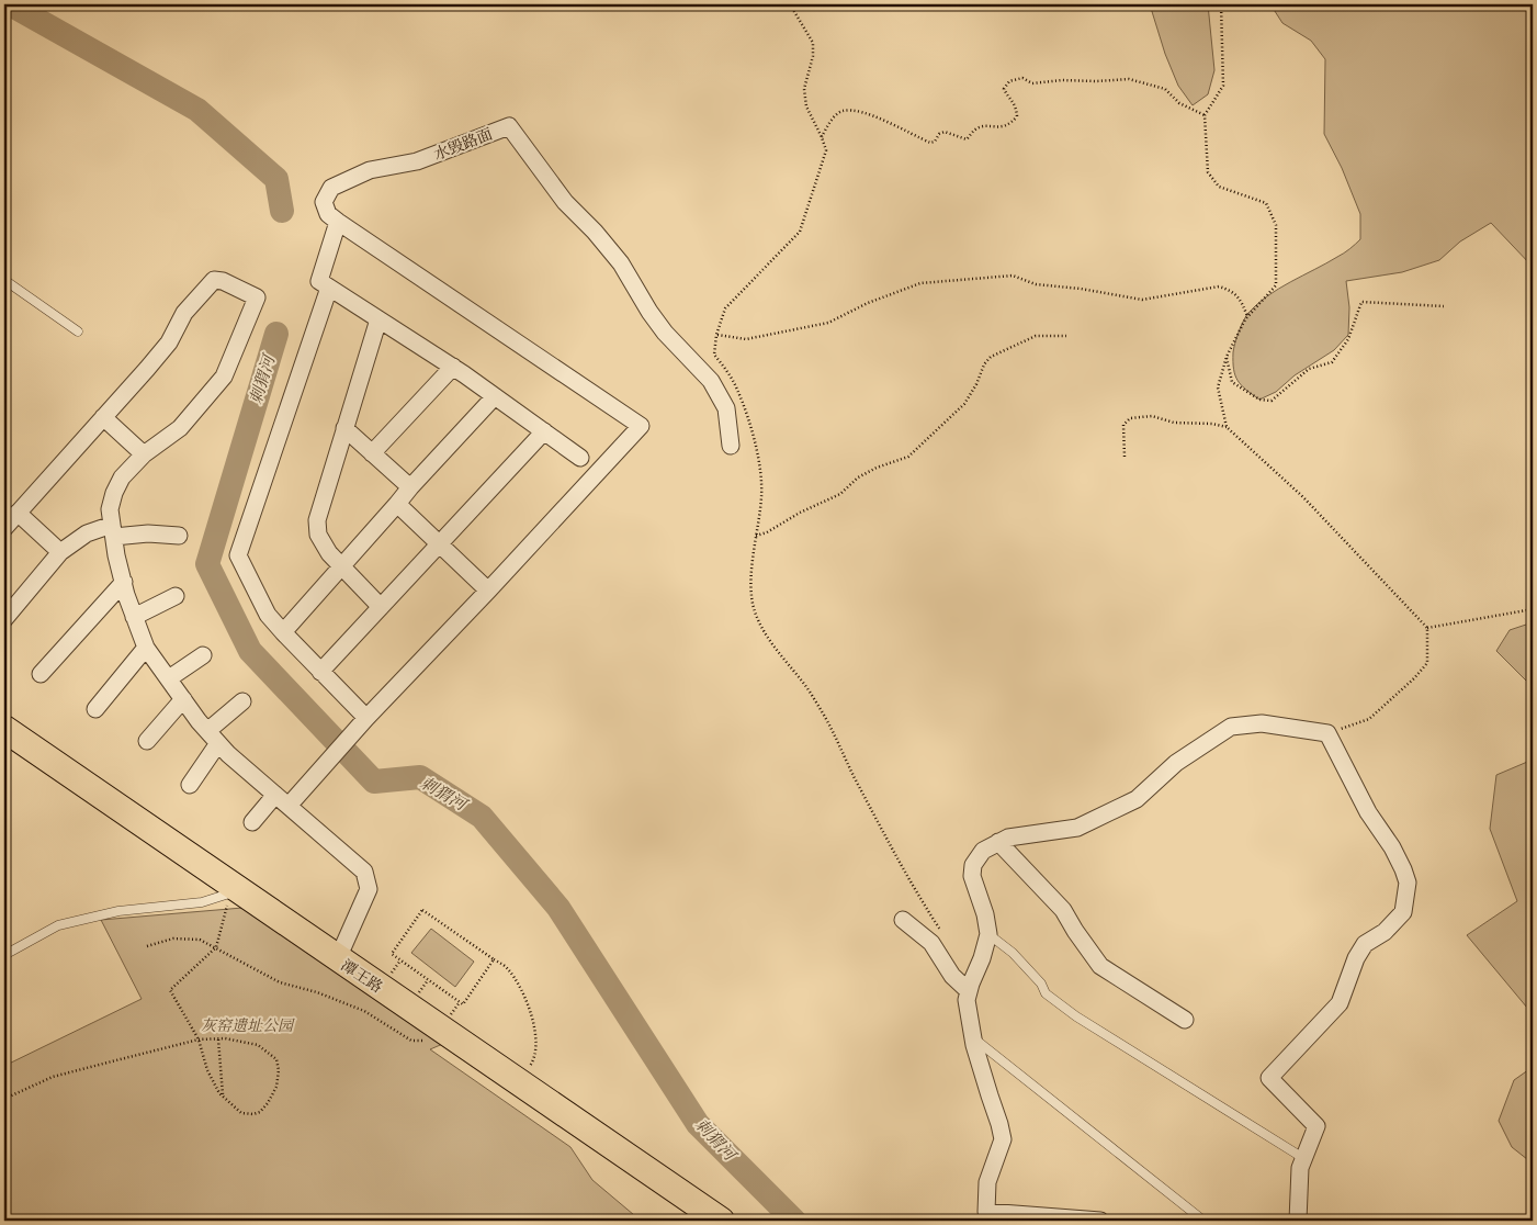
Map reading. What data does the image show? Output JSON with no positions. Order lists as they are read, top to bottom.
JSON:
{
  "streets": {
    "highway": ["潭王路"],
    "street": ["水毁路面"]
  },
  "water": ["刺猬河"],
  "parks": ["灰窑遗址公园"]
}
